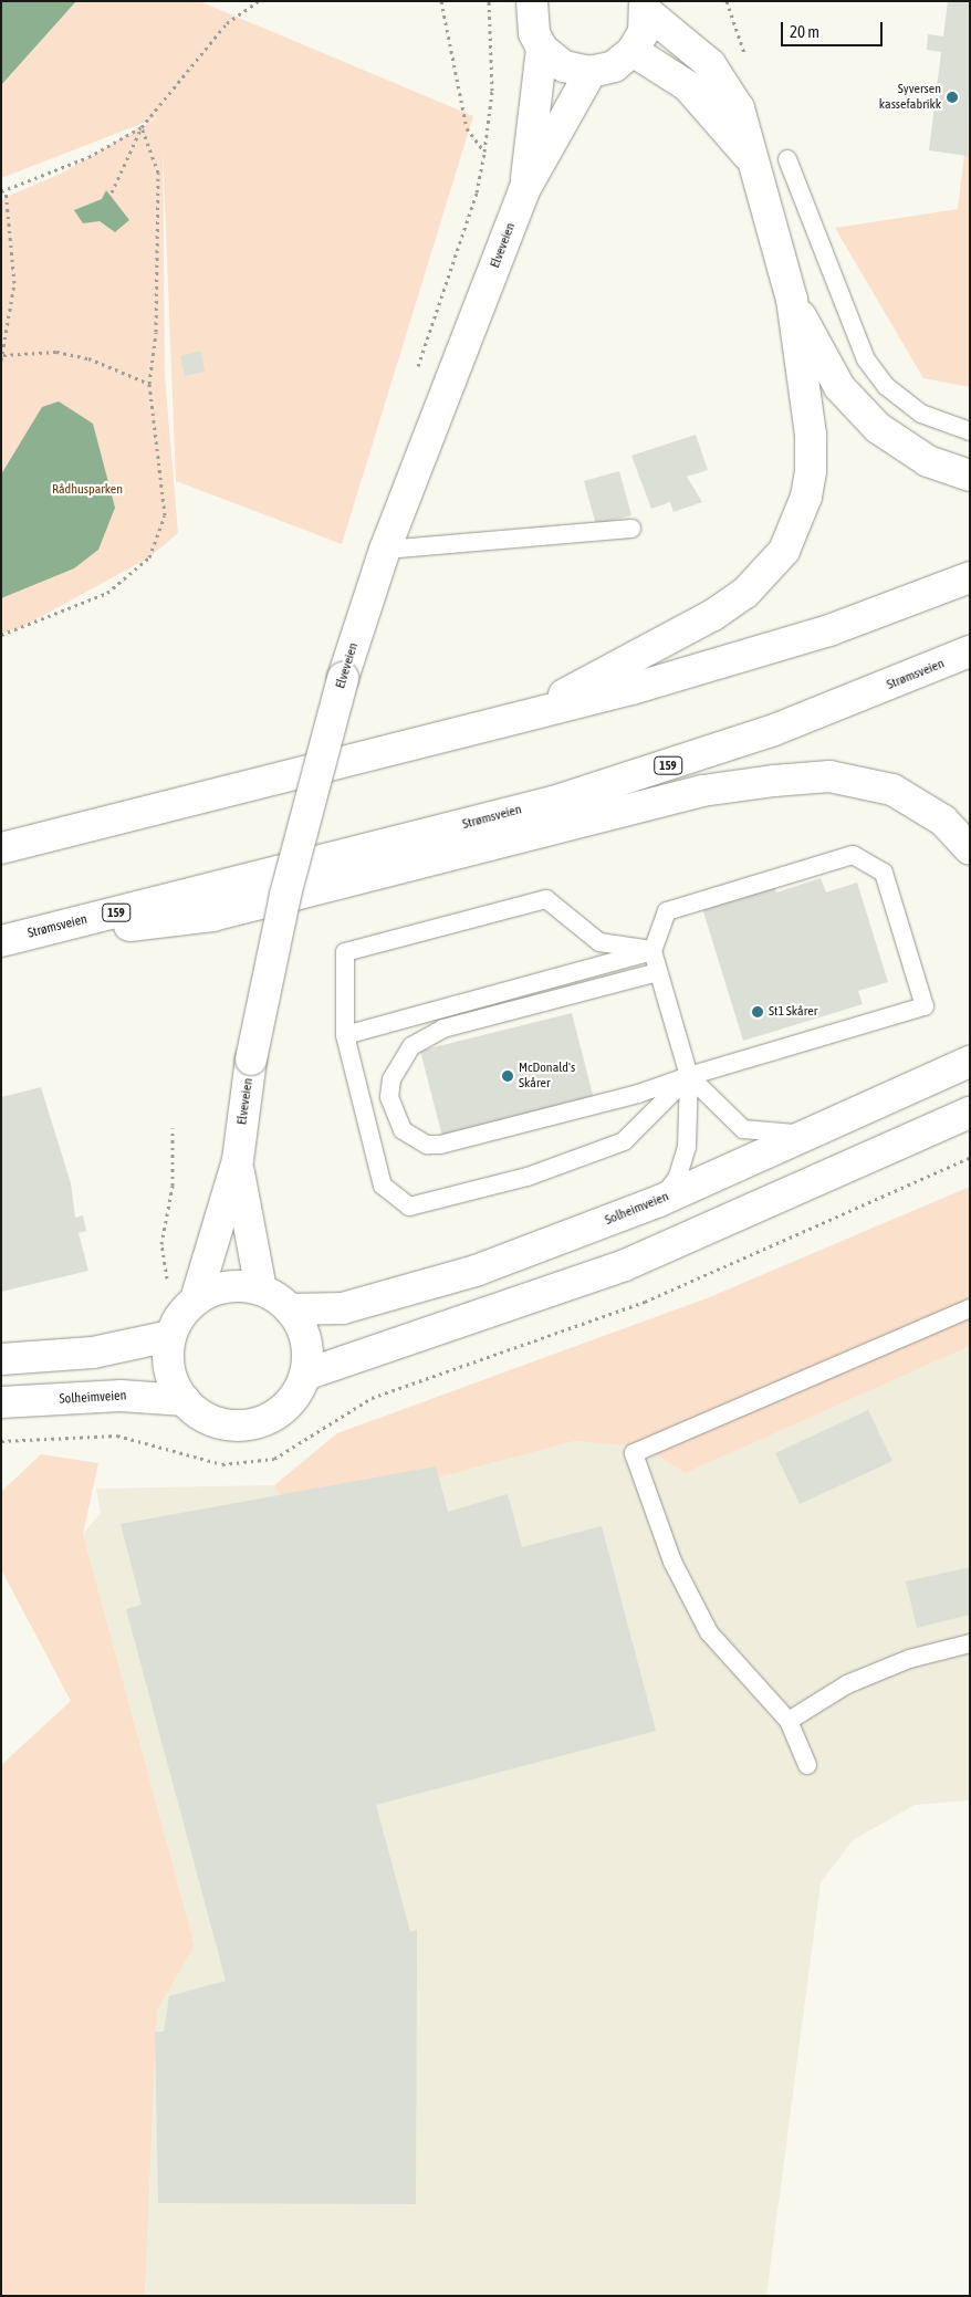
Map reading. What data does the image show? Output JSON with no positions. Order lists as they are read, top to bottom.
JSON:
{
  "streets": {
    "main road": [
      "Elveveien",
      "Strømsveien",
      "159",
      "Solheimveien"
    ]
  },
  "crossings": [
    ["Elveveien", "Solheimveien"]
  ],
  "parks": ["Rådhusparken"],
  "places": ["Syversen kassefabrikk", "St1 Skårer", "McDonald's Skårer"],
  "scale_bar": "20 m"
}
